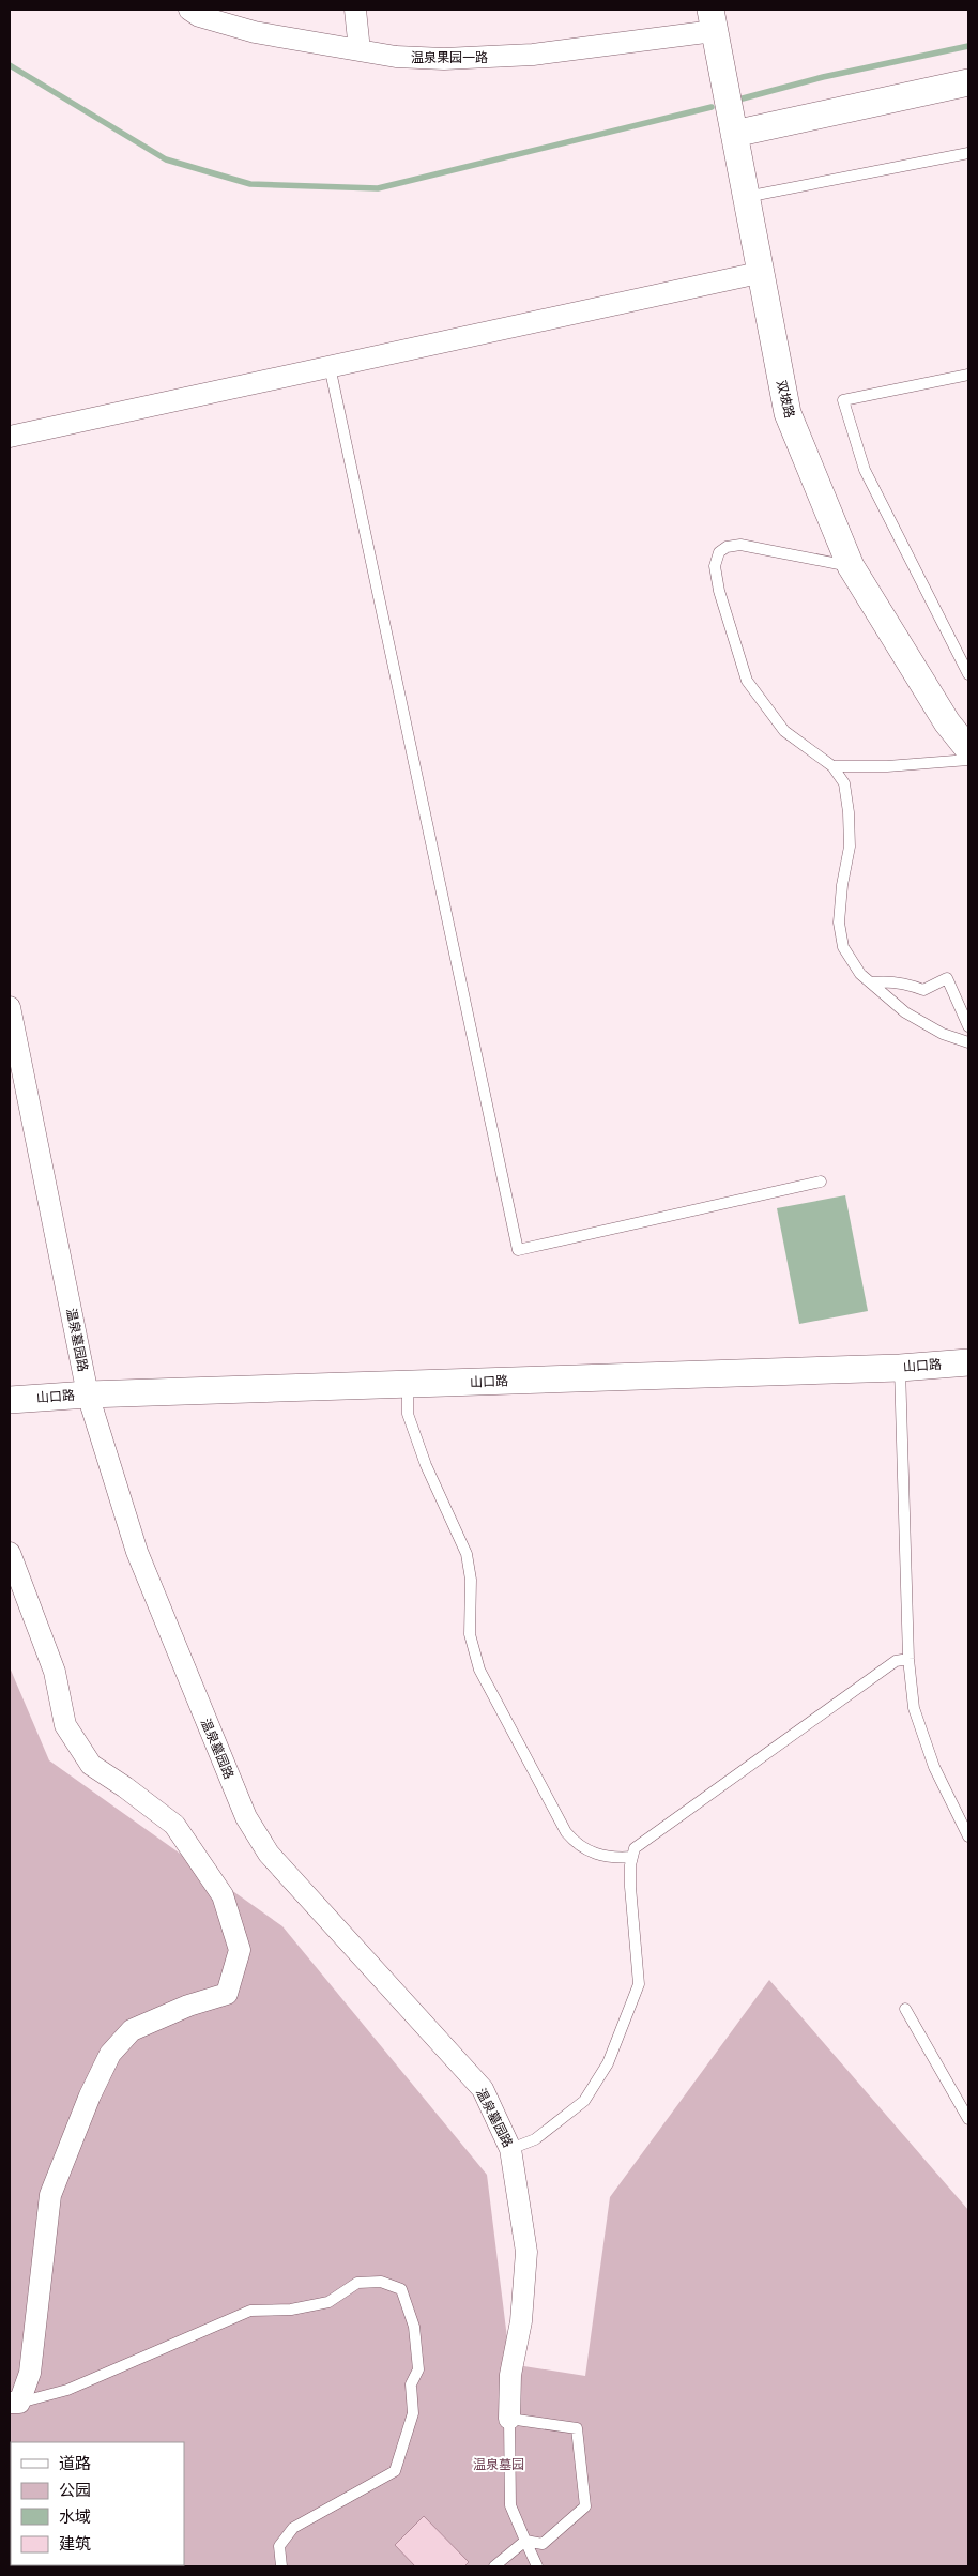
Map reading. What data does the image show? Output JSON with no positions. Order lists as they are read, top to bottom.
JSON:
{
  "streets": {
    "street": [
      "温泉果园一路",
      "双坡路",
      "温泉墓园路",
      "山口路"
    ]
  },
  "crossings": [
    ["温泉果园一路", "双坡路"],
    ["温泉墓园路", "山口路"]
  ],
  "parks": ["温泉墓园"],
  "legend": [
    "道路",
    "公园",
    "水域",
    "建筑"
  ]
}
